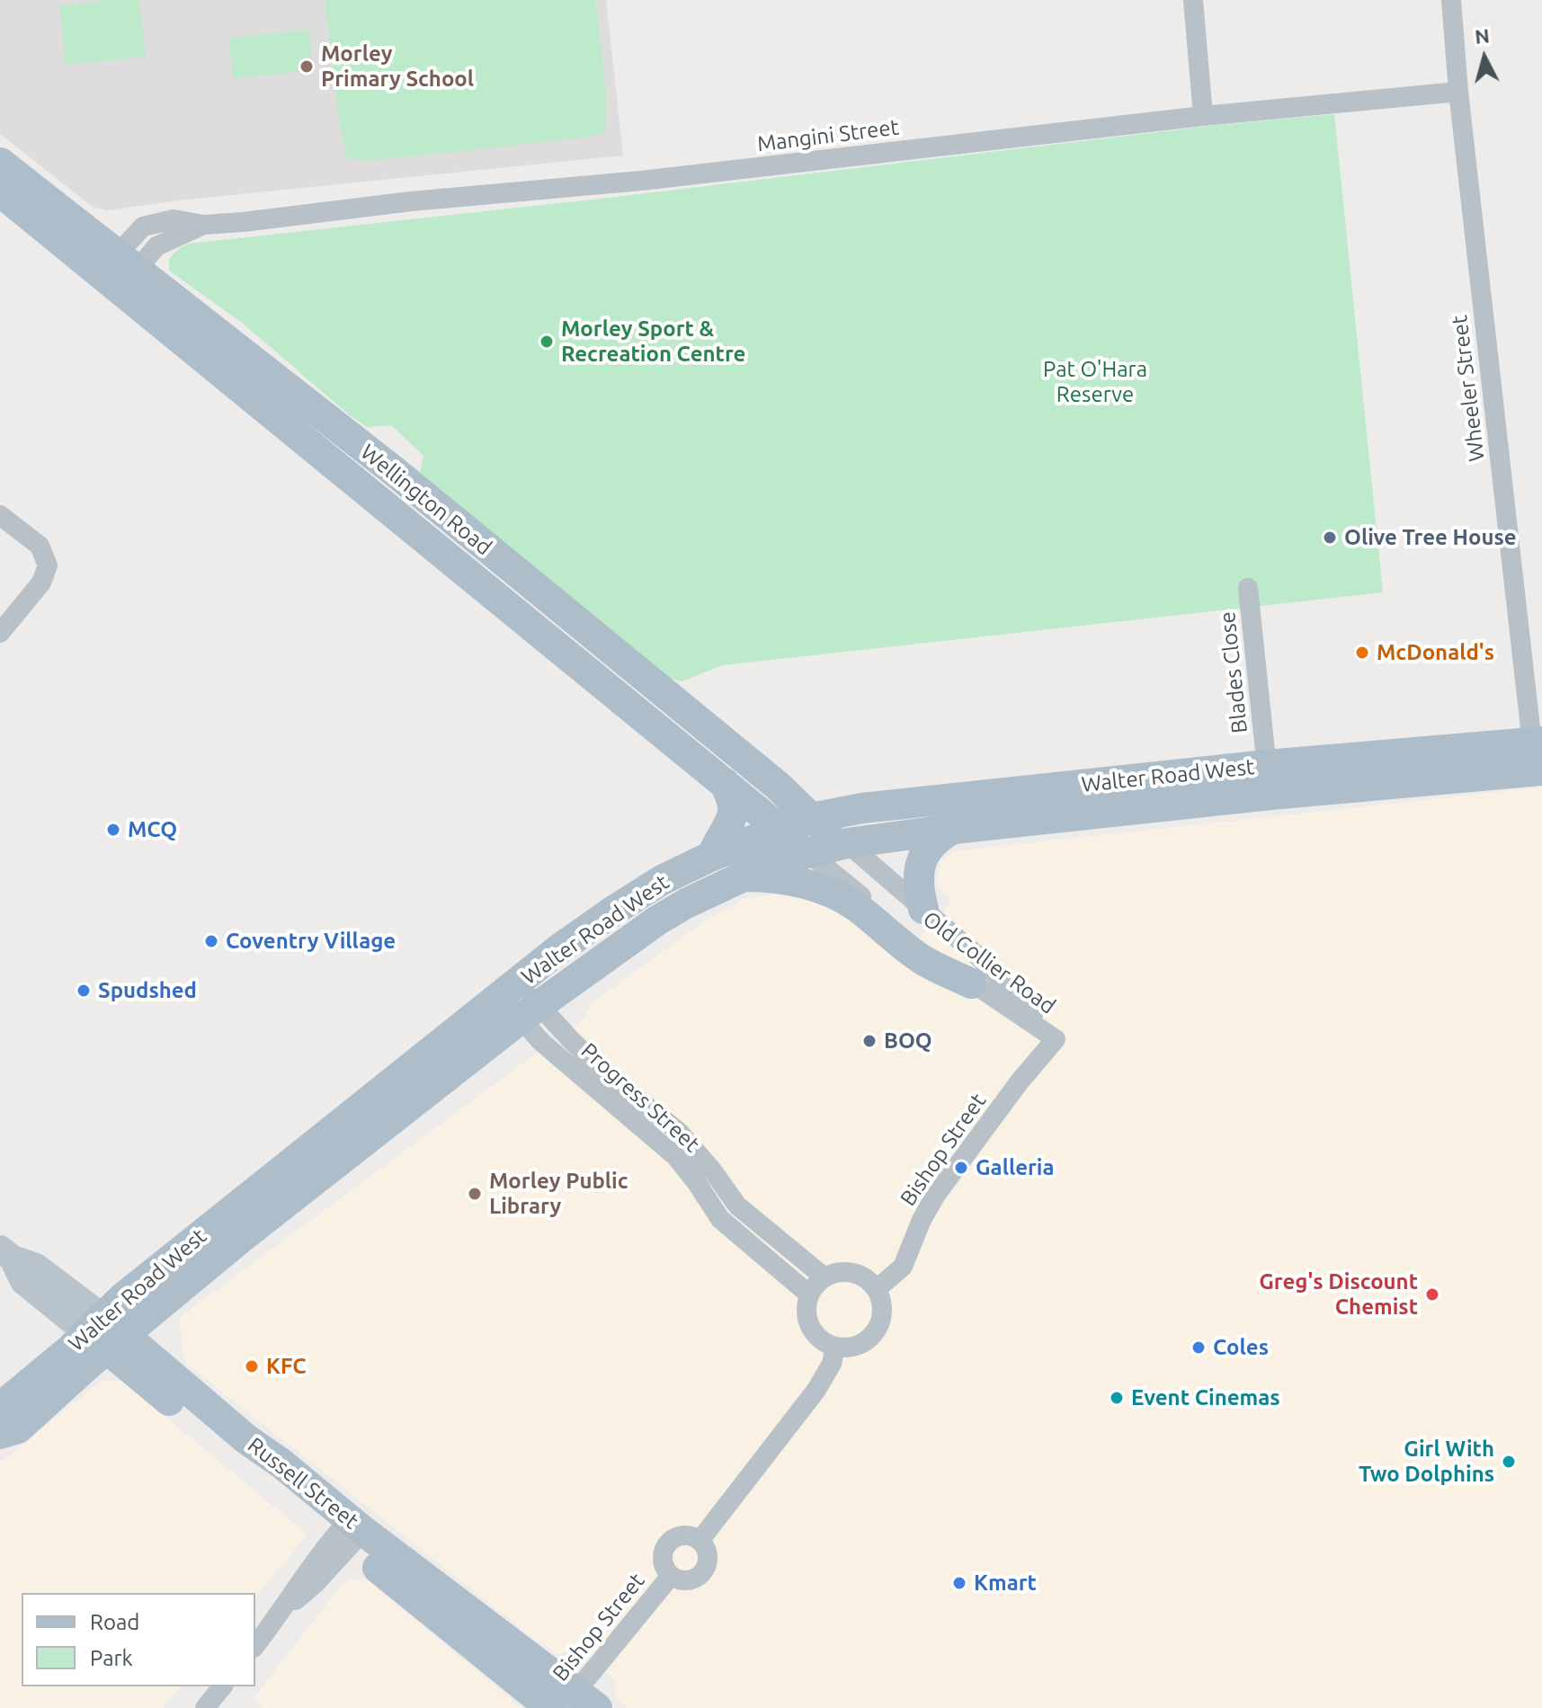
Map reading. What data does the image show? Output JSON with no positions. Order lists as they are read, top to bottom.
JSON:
{
  "streets": {
    "main road": ["Wellington Road", "Walter Road West", "Russell Street"],
    "street": [
      "Mangini Street",
      "Wheeler Street",
      "Blades Close",
      "Old Collier Road",
      "Progress Street",
      "Bishop Street"
    ]
  },
  "crossings": [
    ["Mangini Street", "Wheeler Street"],
    ["Mangini Street", "Wellington Road"],
    ["Wheeler Street", "Walter Road West"],
    ["Wellington Road", "Walter Road West"],
    ["Wellington Road", "Old Collier Road"],
    ["Blades Close", "Walter Road West"],
    ["Walter Road West", "Old Collier Road"],
    ["Walter Road West", "Progress Street"],
    ["Walter Road West", "Russell Street"],
    ["Old Collier Road", "Bishop Street"],
    ["Progress Street", "Bishop Street"],
    ["Bishop Street", "Russell Street"]
  ],
  "parks": ["Pat O'Hara Reserve"],
  "places": [
    "Morley Primary School",
    "Morley Sport & Recreation Centre",
    "Olive Tree House",
    "McDonald's",
    "MCQ",
    "Coventry Village",
    "Spudshed",
    "BOQ",
    "Galleria",
    "Morley Public Library",
    "Greg's Discount Chemist",
    "Coles",
    "KFC",
    "Event Cinemas",
    "Girl With Two Dolphins",
    "Kmart"
  ],
  "legend": ["Road", "Park"],
  "north": "top"
}
